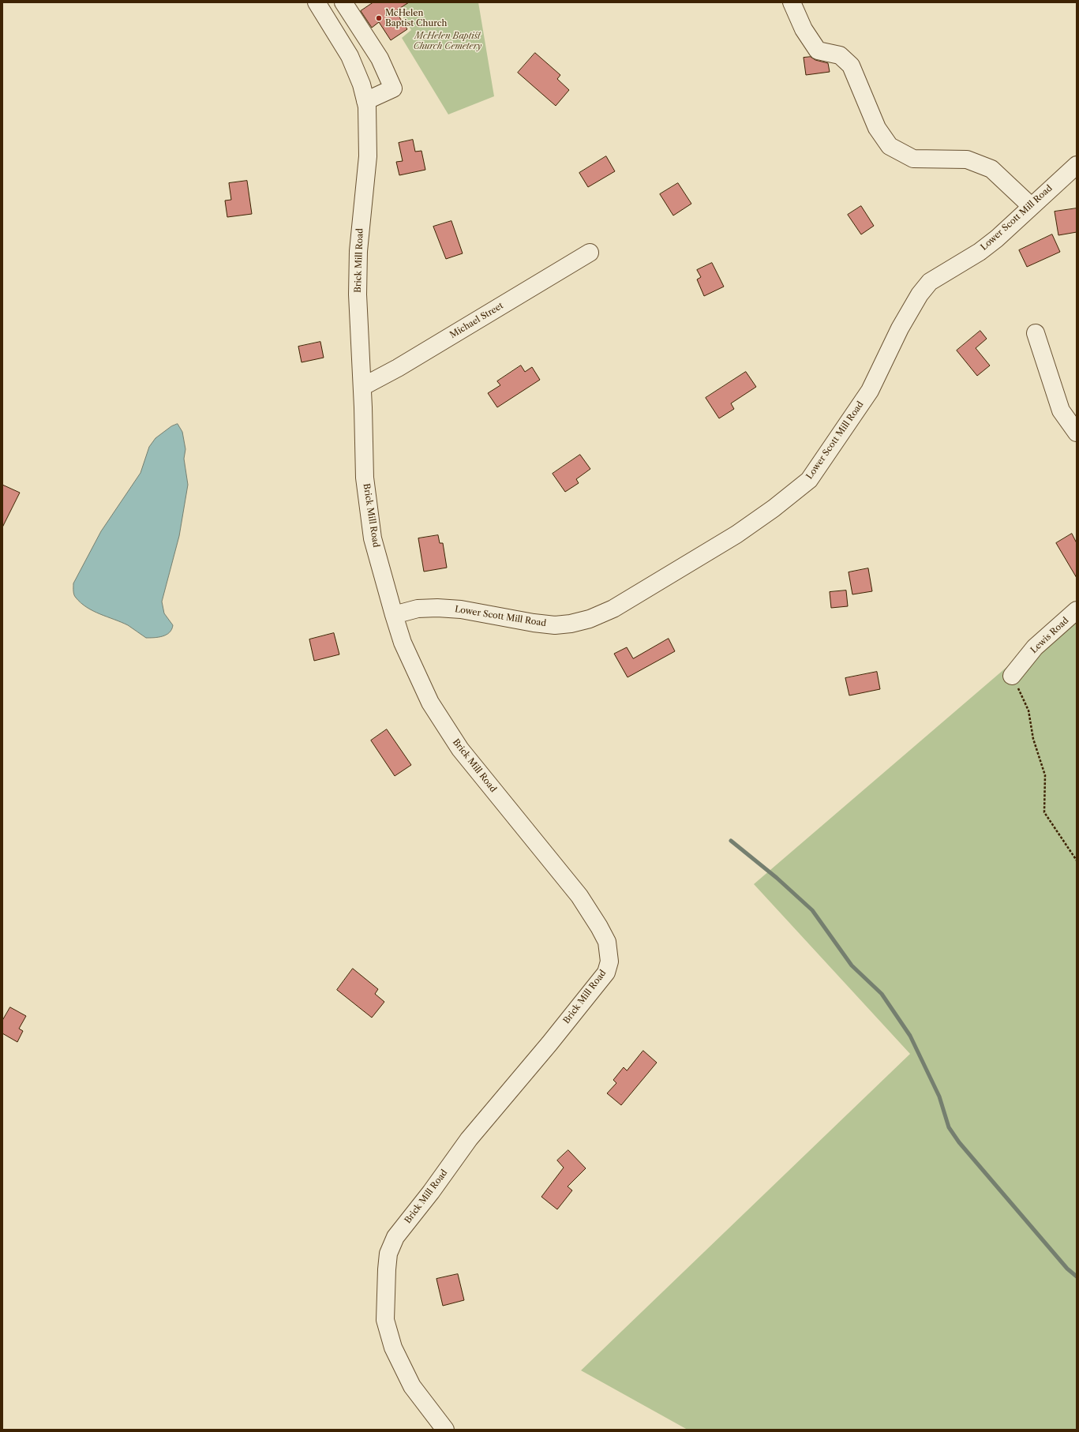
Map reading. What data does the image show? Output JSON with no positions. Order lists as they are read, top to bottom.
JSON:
{
  "streets": {
    "street": [
      "Lower Scott Mill Road",
      "Brick Mill Road",
      "Michael Street",
      "Lewis Road"
    ]
  },
  "crossings": [
    ["Lower Scott Mill Road", "Brick Mill Road"],
    ["Brick Mill Road", "Michael Street"]
  ],
  "parks": ["McHelen Baptist Church Cemetery"],
  "places": ["McHelen Baptist Church"]
}
